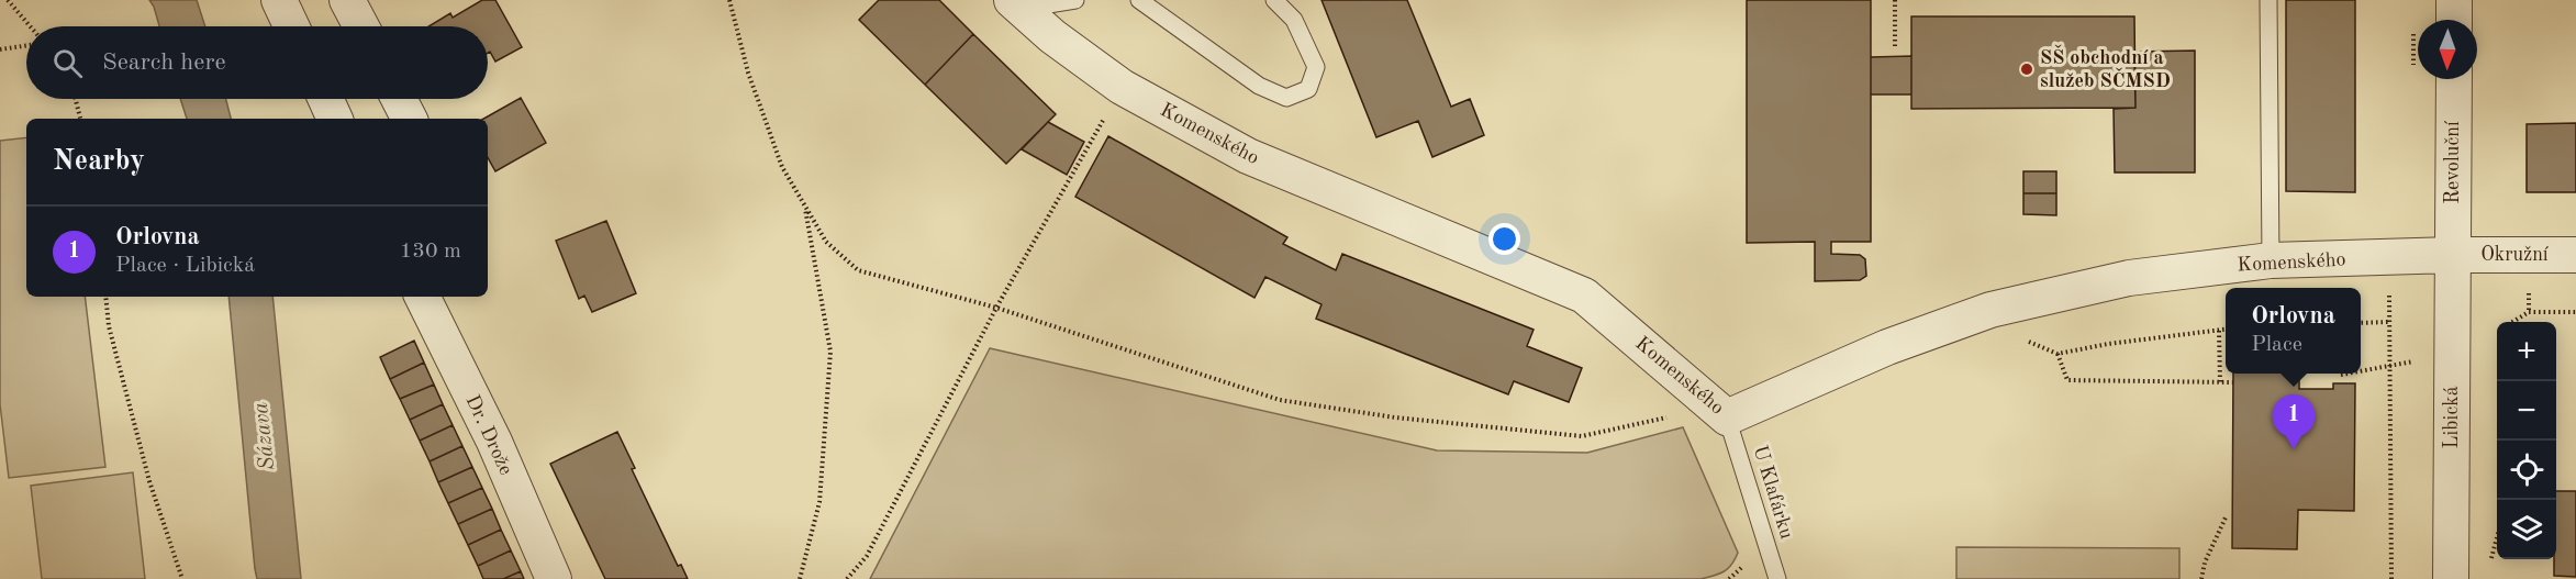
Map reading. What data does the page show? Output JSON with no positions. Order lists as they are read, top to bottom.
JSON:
{
  "streets": {
    "street": [
      "Komenského",
      "Revoluční",
      "Okružní",
      "Libická",
      "Dr. Drože"
    ],
    "lane": ["U Klafárku"]
  },
  "crossings": [
    ["Komenského", "Revoluční"],
    ["Komenského", "Okružní"],
    ["Komenského", "Libická"],
    ["Komenského", "U Klafárku"],
    ["Revoluční", "Okružní"],
    ["Revoluční", "Libická"],
    ["Okružní", "Libická"]
  ],
  "water": ["Sázava"],
  "places": ["SŠ obchodní a služeb SČMSD"],
  "north": "bottom",
  "page": {
    "search": "Search here",
    "heading": "Nearby",
    "list": [
      {
        "mark": "1",
        "name": "Orlovna",
        "note": "Place · Libická",
        "value": "130 m"
      }
    ],
    "popup": ["Orlovna", "Place"],
    "map_buttons": ["+", "−"],
    "pins": "1"
  }
}
